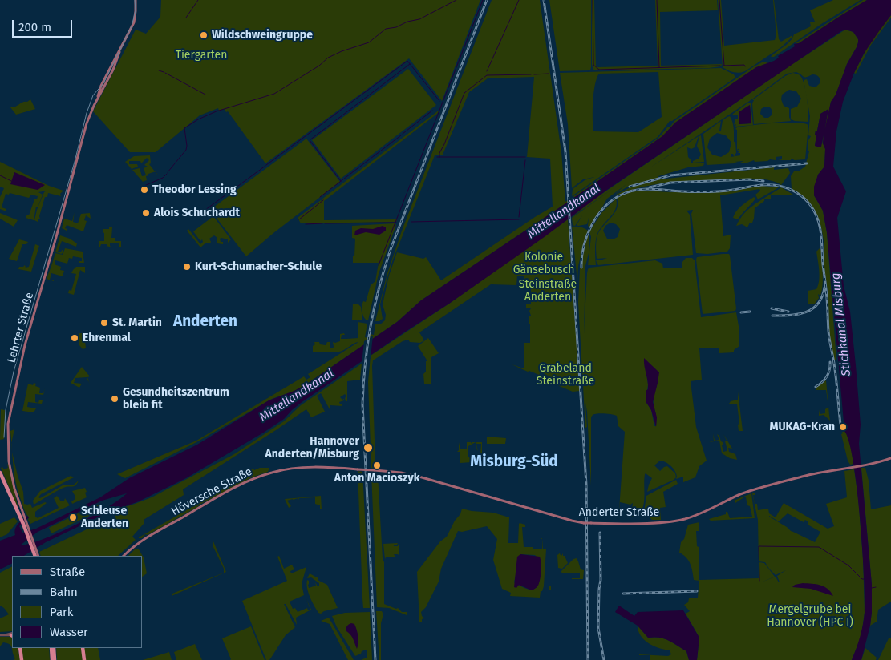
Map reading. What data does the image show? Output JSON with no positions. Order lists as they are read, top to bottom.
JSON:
{
  "streets": {
    "main road": ["Lehrter Straße", "Höversche Straße", "Anderter Straße"]
  },
  "crossings": [
    ["Höversche Straße", "Anderter Straße"]
  ],
  "districts": ["Anderten", "Misburg-Süd"],
  "water": ["Mittellandkanal", "Stichkanal Misburg"],
  "parks": [
    "Tiergarten",
    "Kolonie Gänsebusch",
    "Steinstraße Anderten",
    "Grabeland Steinstraße",
    "Mergelgrube bei Hannover (HPC I)"
  ],
  "places": [
    "Wildschweingruppe",
    "Theodor Lessing",
    "Alois Schuchardt",
    "Kurt-Schumacher-Schule",
    "St. Martin",
    "Ehrenmal",
    "Gesundheitszentrum bleib fit",
    "MUKAG-Kran",
    "Hannover Anderten/Misburg",
    "Anton Macioszyk",
    "Schleuse Anderten"
  ],
  "legend": [
    "Straße",
    "Bahn",
    "Park",
    "Wasser"
  ],
  "scale_bar": "200 m"
}
